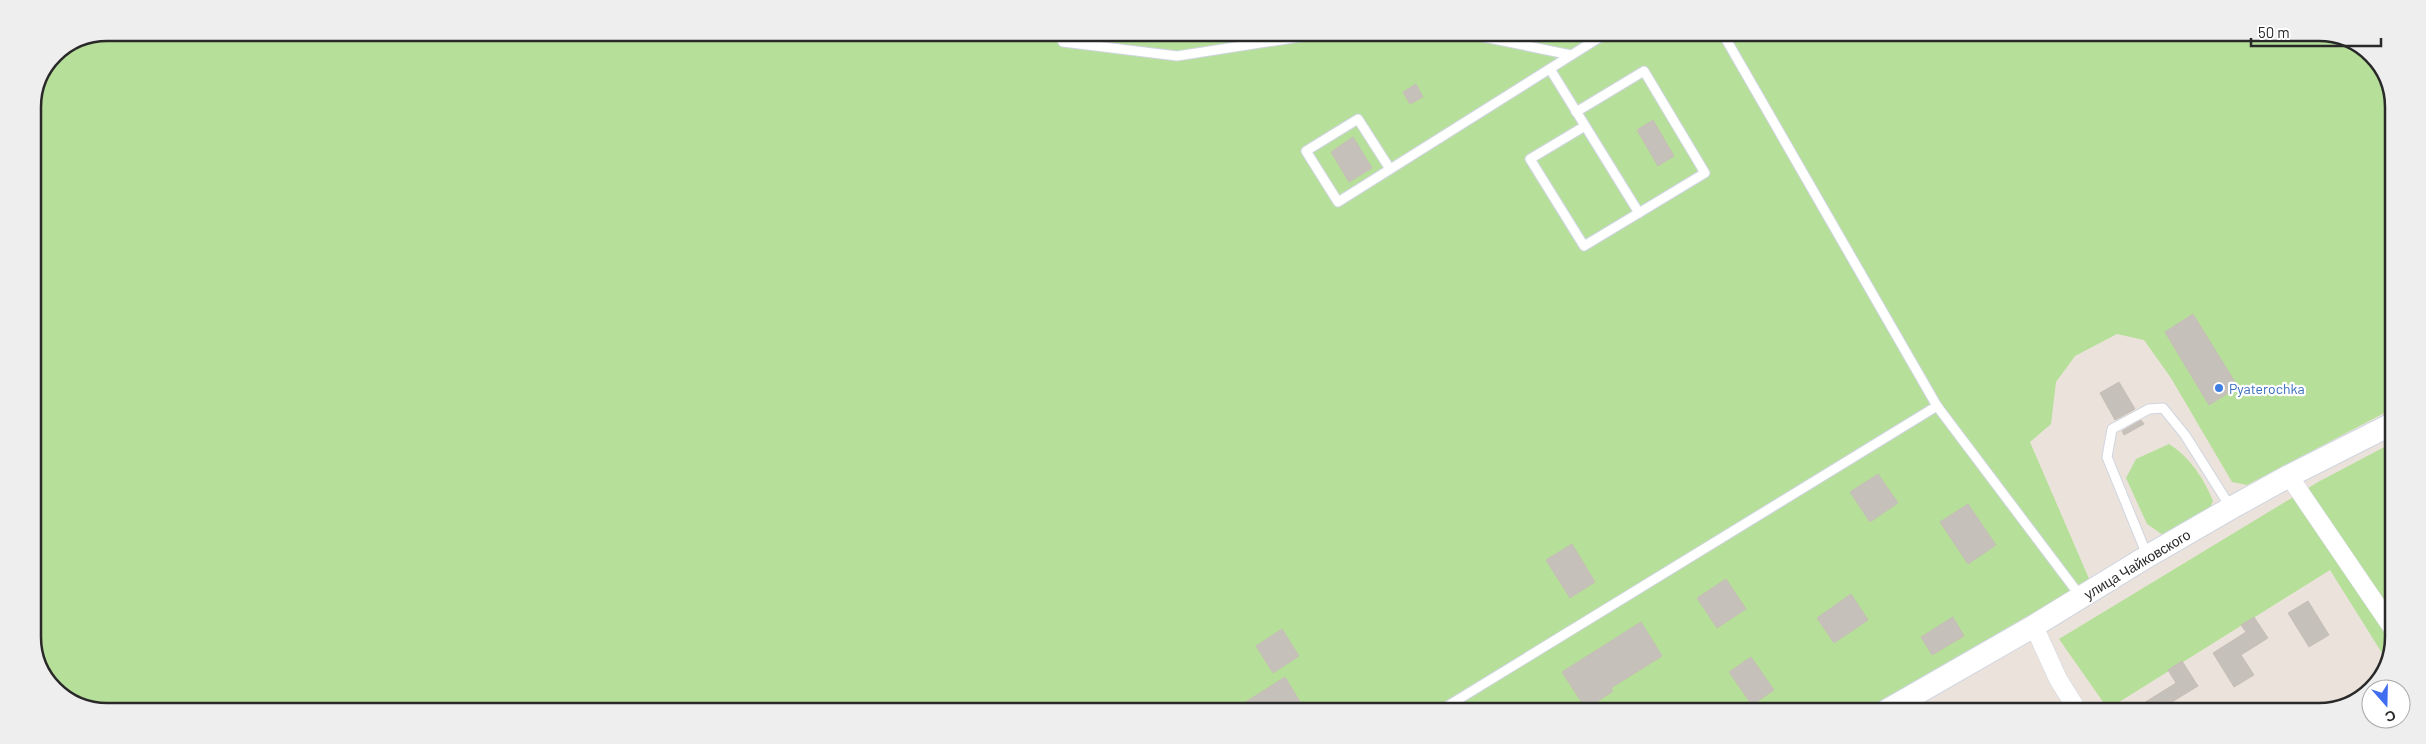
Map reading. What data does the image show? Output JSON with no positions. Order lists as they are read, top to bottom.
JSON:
{
  "streets": {
    "street": ["улица Чайковского"]
  },
  "places": ["Pyaterochka"],
  "scale_bar": "50 m",
  "north": "bottom"
}
